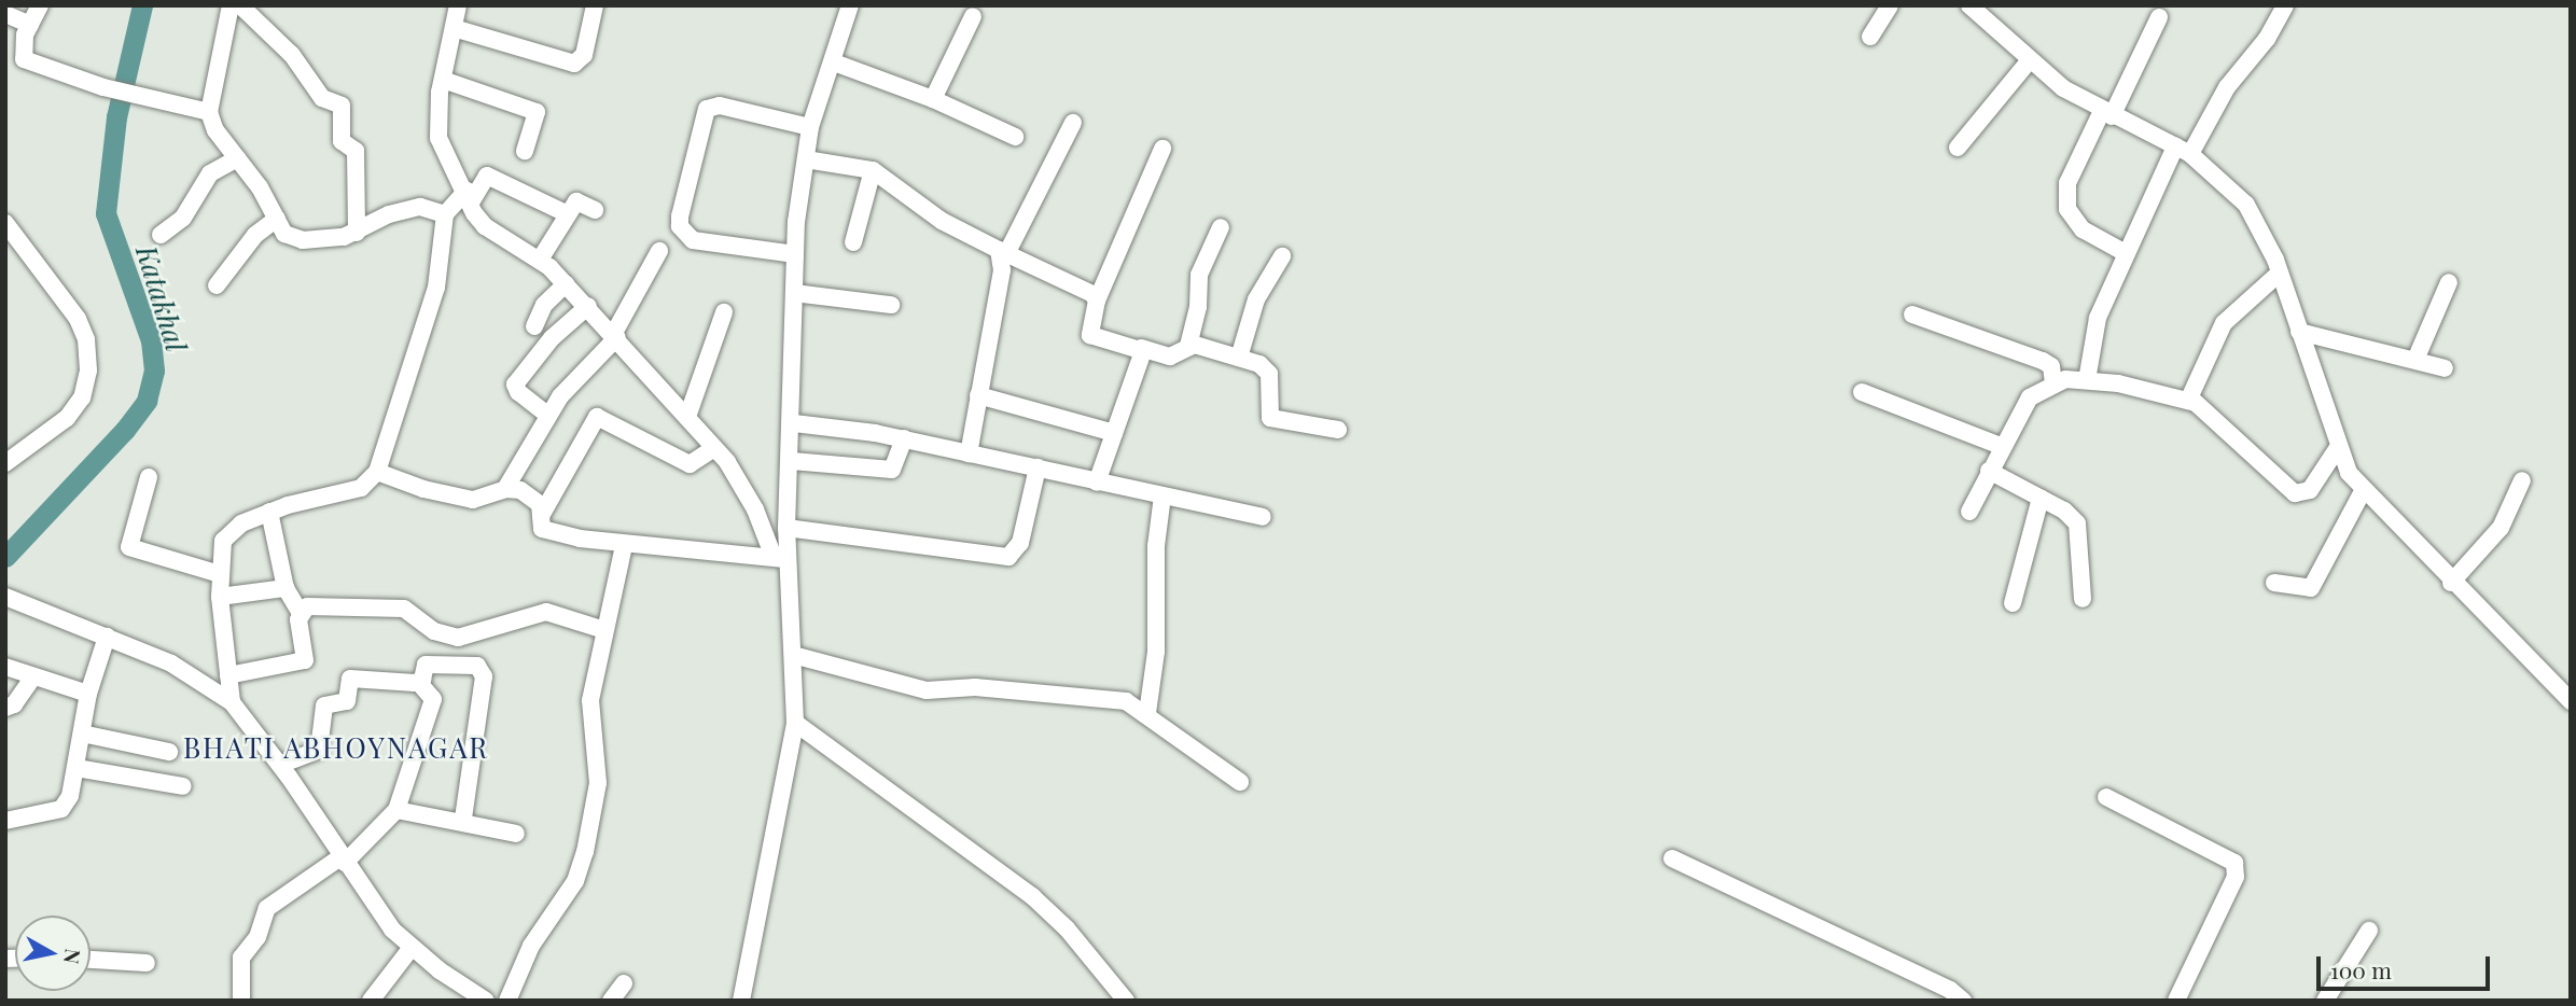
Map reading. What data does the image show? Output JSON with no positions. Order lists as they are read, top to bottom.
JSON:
{
  "districts": ["BHATI ABHOYNAGAR"],
  "water": ["Katakhal"],
  "scale_bar": "100 m",
  "north": "right"
}
